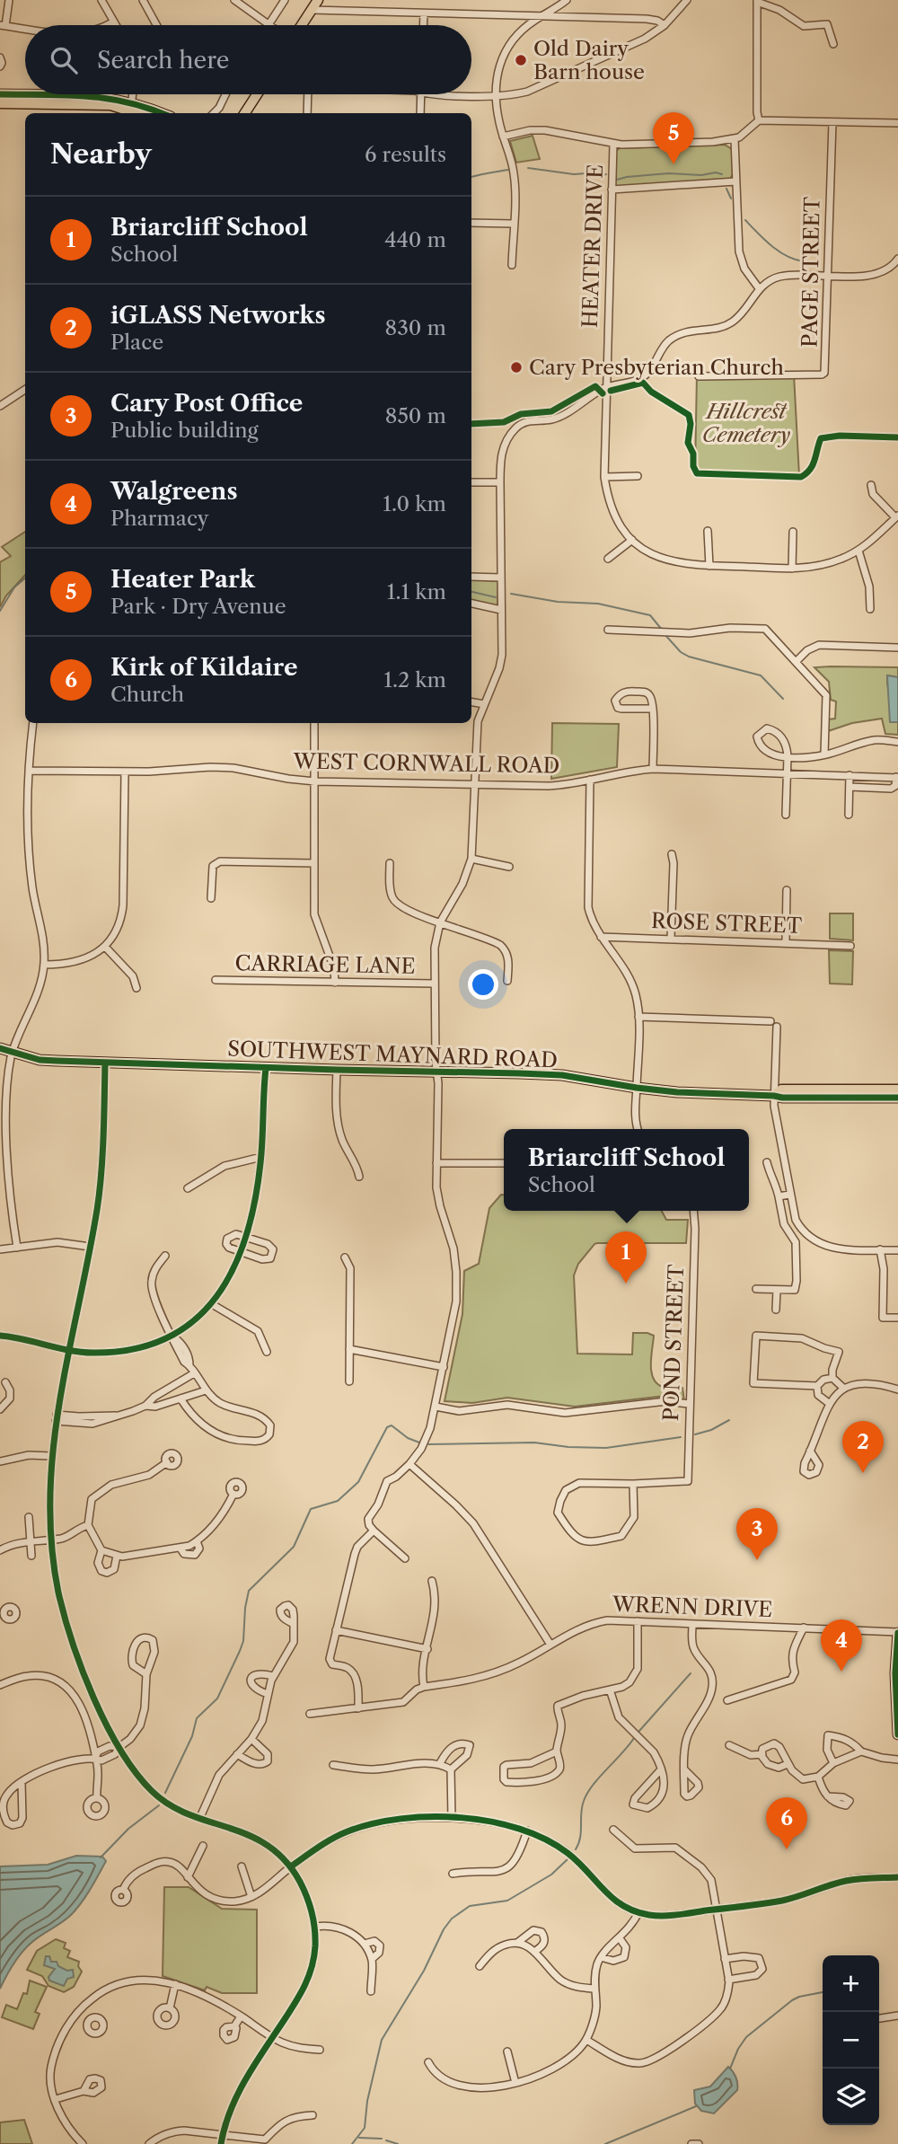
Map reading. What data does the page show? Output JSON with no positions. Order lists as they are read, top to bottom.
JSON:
{
  "streets": {
    "main road": ["SOUTHWEST MAYNARD ROAD"],
    "street": [
      "HEATER DRIVE",
      "PAGE STREET",
      "WEST CORNWALL ROAD",
      "ROSE STREET",
      "CARRIAGE LANE",
      "POND STREET",
      "WRENN DRIVE"
    ]
  },
  "parks": ["Hillcrest Cemetery"],
  "places": ["Old Dairy Barn house", "Cary Presbyterian Church"],
  "page": {
    "search": "Search here",
    "pins": [
      "5",
      "1",
      "2",
      "3",
      "4",
      "6"
    ],
    "heading": ["Nearby", "6 results"],
    "list": [
      {
        "mark": "1",
        "name": "Briarcliff School",
        "note": "School",
        "value": "440 m"
      },
      {
        "mark": "2",
        "name": "iGLASS Networks",
        "note": "Place",
        "value": "830 m"
      },
      {
        "mark": "3",
        "name": "Cary Post Office",
        "note": "Public building",
        "value": "850 m"
      },
      {
        "mark": "4",
        "name": "Walgreens",
        "note": "Pharmacy",
        "value": "1.0 km"
      },
      {
        "mark": "5",
        "name": "Heater Park",
        "note": "Park · Dry Avenue",
        "value": "1.1 km"
      },
      {
        "mark": "6",
        "name": "Kirk of Kildaire",
        "note": "Church",
        "value": "1.2 km"
      }
    ],
    "popup": ["Briarcliff School", "School"],
    "map_buttons": ["+", "−"]
  }
}
